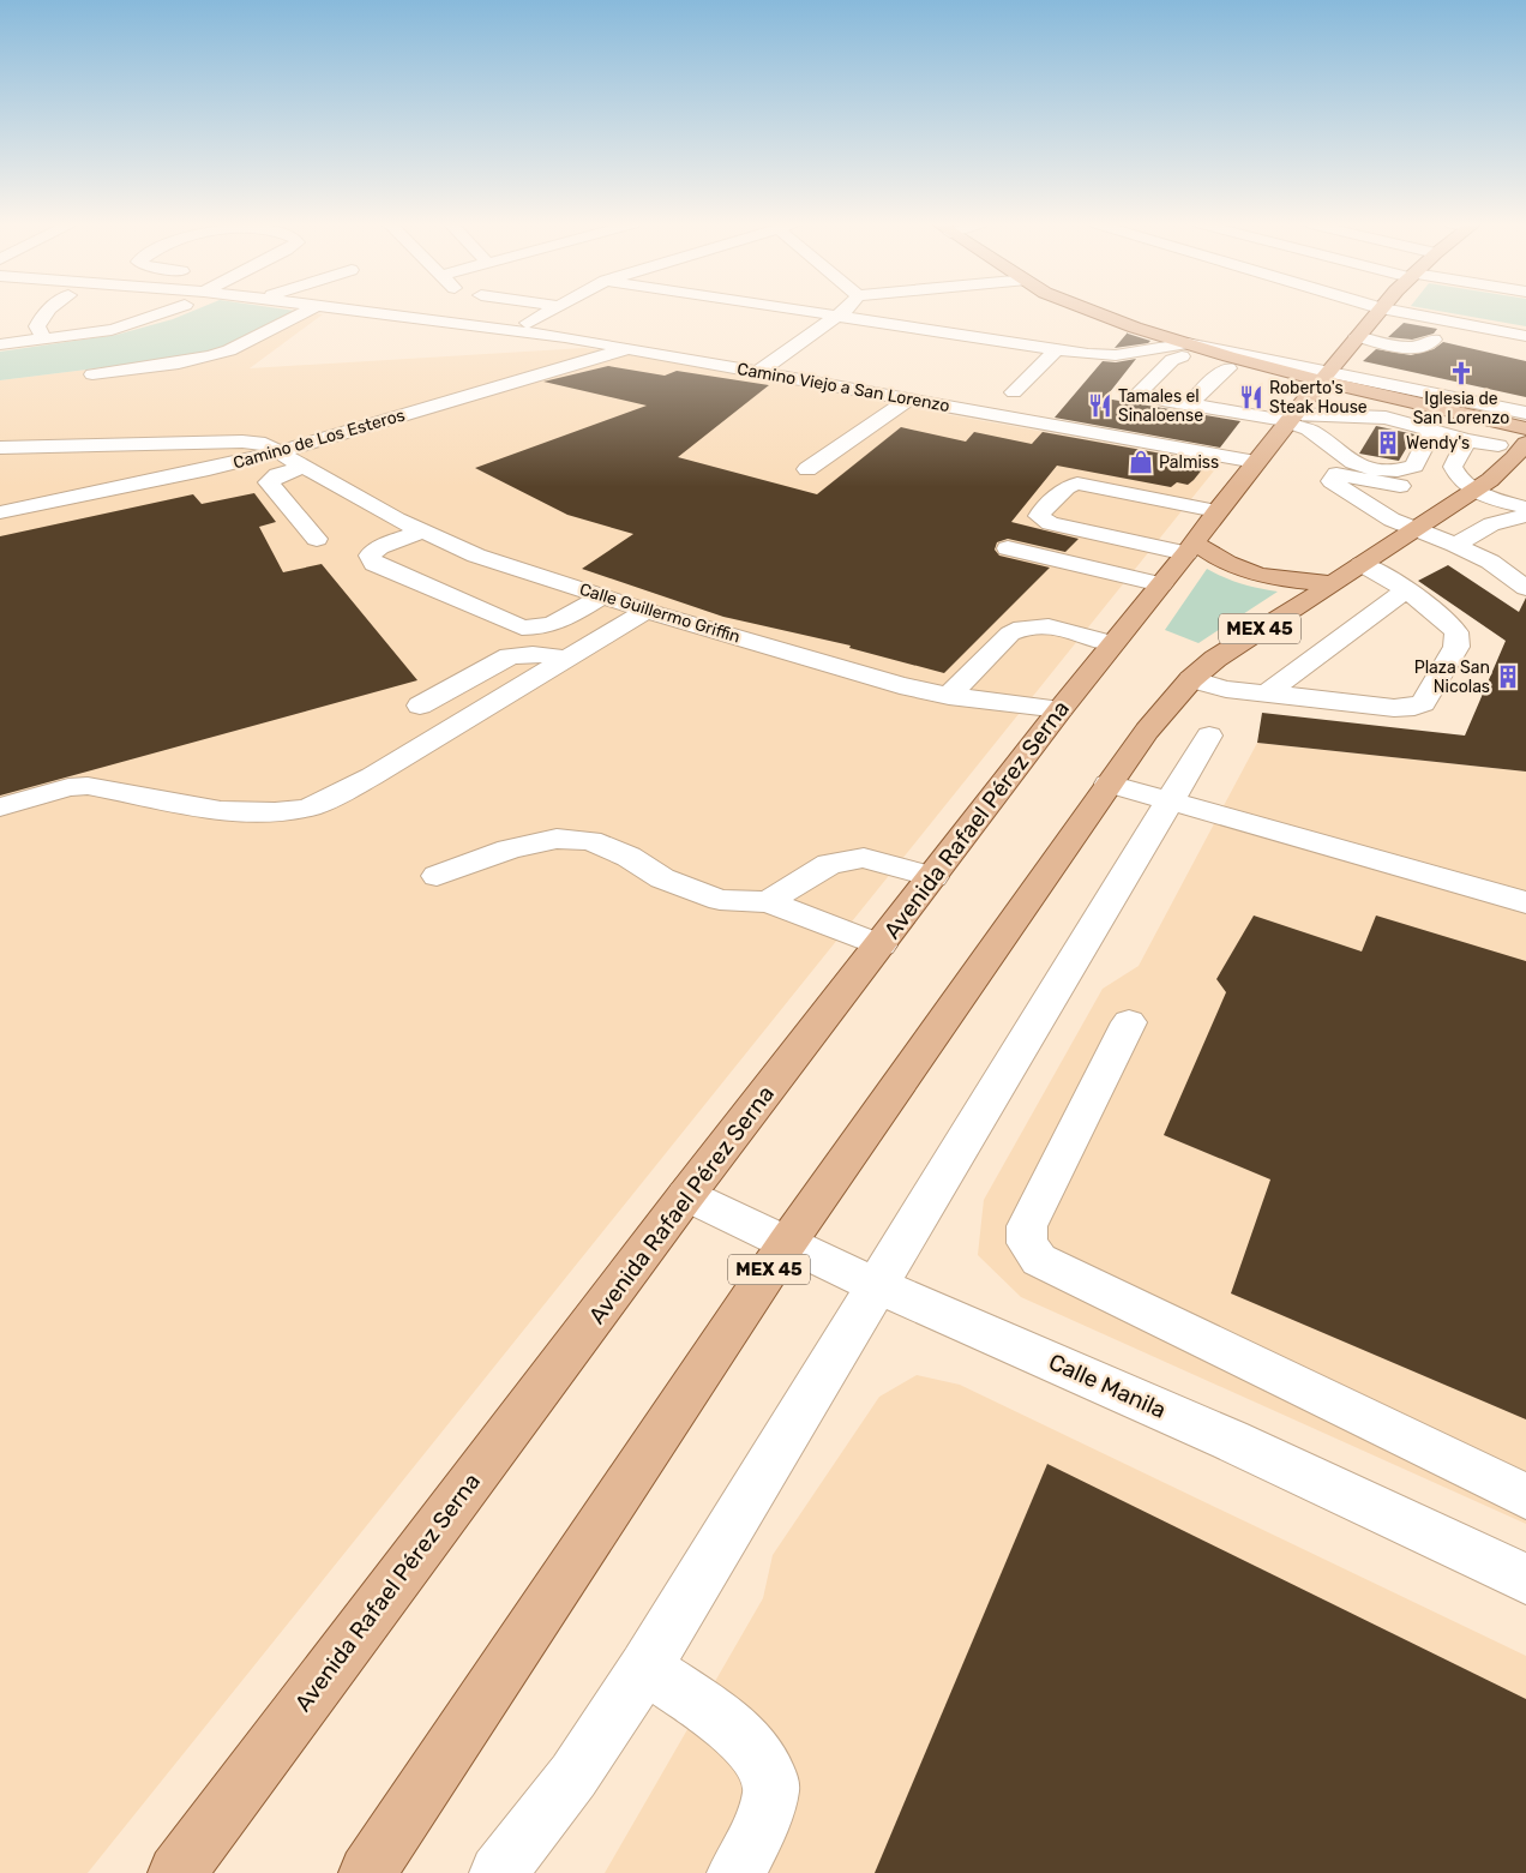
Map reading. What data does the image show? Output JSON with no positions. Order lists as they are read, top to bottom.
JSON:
{
  "streets": {
    "main road": ["MEX 45", "Avenida Rafael Pérez Serna"],
    "street": [
      "Camino Viejo a San Lorenzo",
      "Camino de Los Esteros",
      "Calle Guillermo Griffin",
      "Calle Manila"
    ]
  },
  "crossings": [
    ["Camino Viejo a San Lorenzo", "Camino de Los Esteros"],
    ["Camino Viejo a San Lorenzo", "Avenida Rafael Pérez Serna"],
    ["Camino de Los Esteros", "Calle Guillermo Griffin"],
    ["Calle Guillermo Griffin", "Avenida Rafael Pérez Serna"],
    ["MEX 45", "Calle Manila"],
    ["Avenida Rafael Pérez Serna", "Calle Manila"]
  ],
  "places": {
    "church": ["Iglesia de San Lorenzo"],
    "restaurant": ["Roberto's Steak House", "Tamales el Sinaloense"],
    "building": ["Wendy's", "Plaza San Nicolas"],
    "shop": ["Palmiss"]
  }
}
